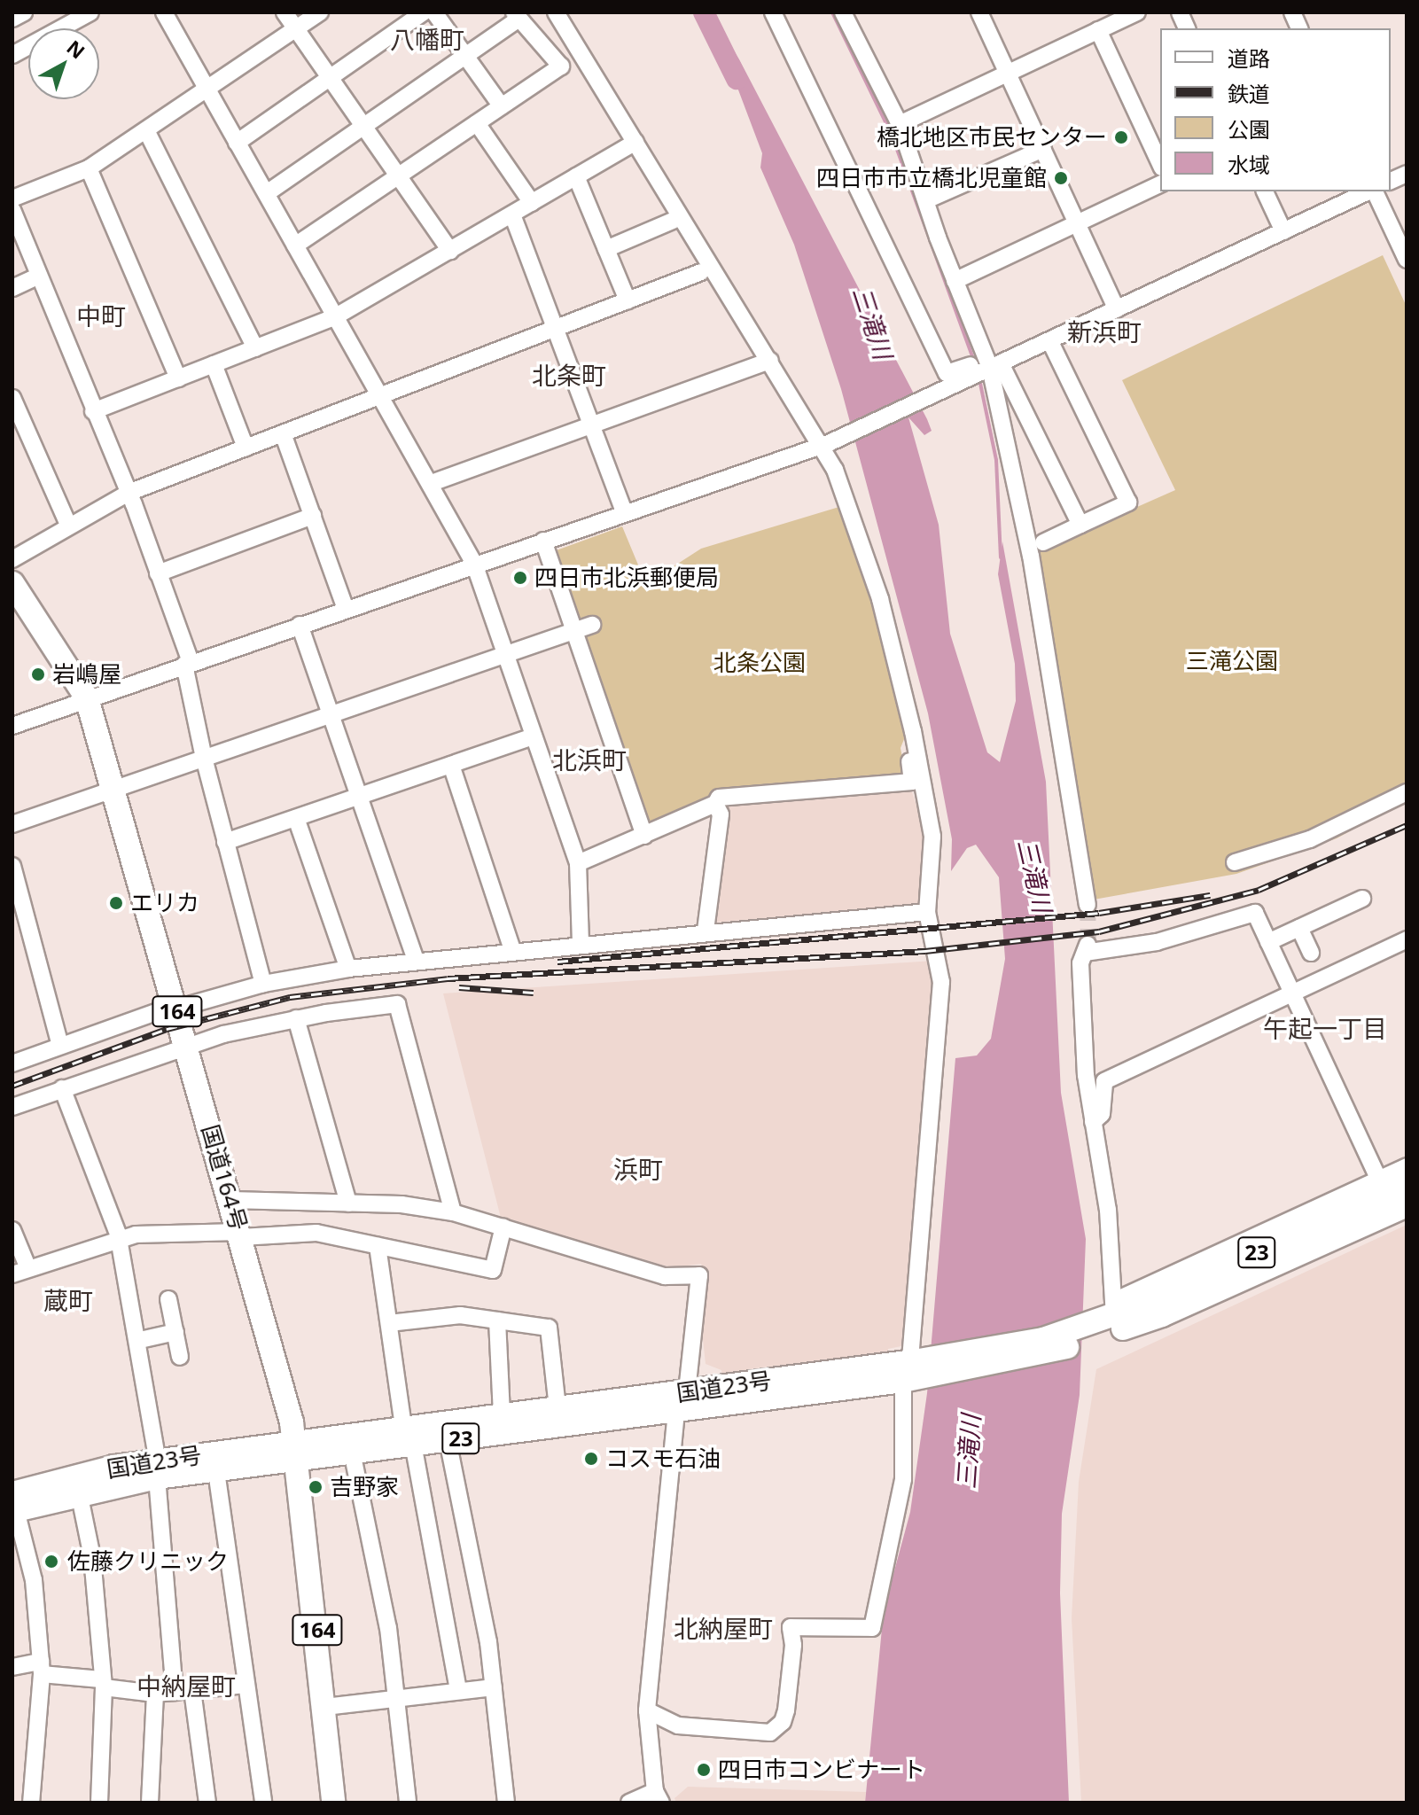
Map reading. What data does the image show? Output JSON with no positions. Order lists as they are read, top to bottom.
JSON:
{
  "streets": {
    "highway": [
      "164",
      "国道164号",
      "23",
      "国道23号"
    ]
  },
  "crossings": [
    ["国道164号", "国道23号"]
  ],
  "districts": [
    "八幡町",
    "中町",
    "新浜町",
    "北条町",
    "北浜町",
    "午起一丁目",
    "浜町",
    "蔵町",
    "北納屋町",
    "中納屋町"
  ],
  "water": ["三滝川"],
  "parks": ["三滝公園", "北条公園"],
  "places": [
    "橋北地区市民センター",
    "四日市市立橋北児童館",
    "四日市北浜郵便局",
    "岩嶋屋",
    "エリカ",
    "コスモ石油",
    "吉野家",
    "佐藤クリニック",
    "四日市コンビナート"
  ],
  "legend": [
    "道路",
    "鉄道",
    "公園",
    "水域"
  ],
  "north": "top right"
}
